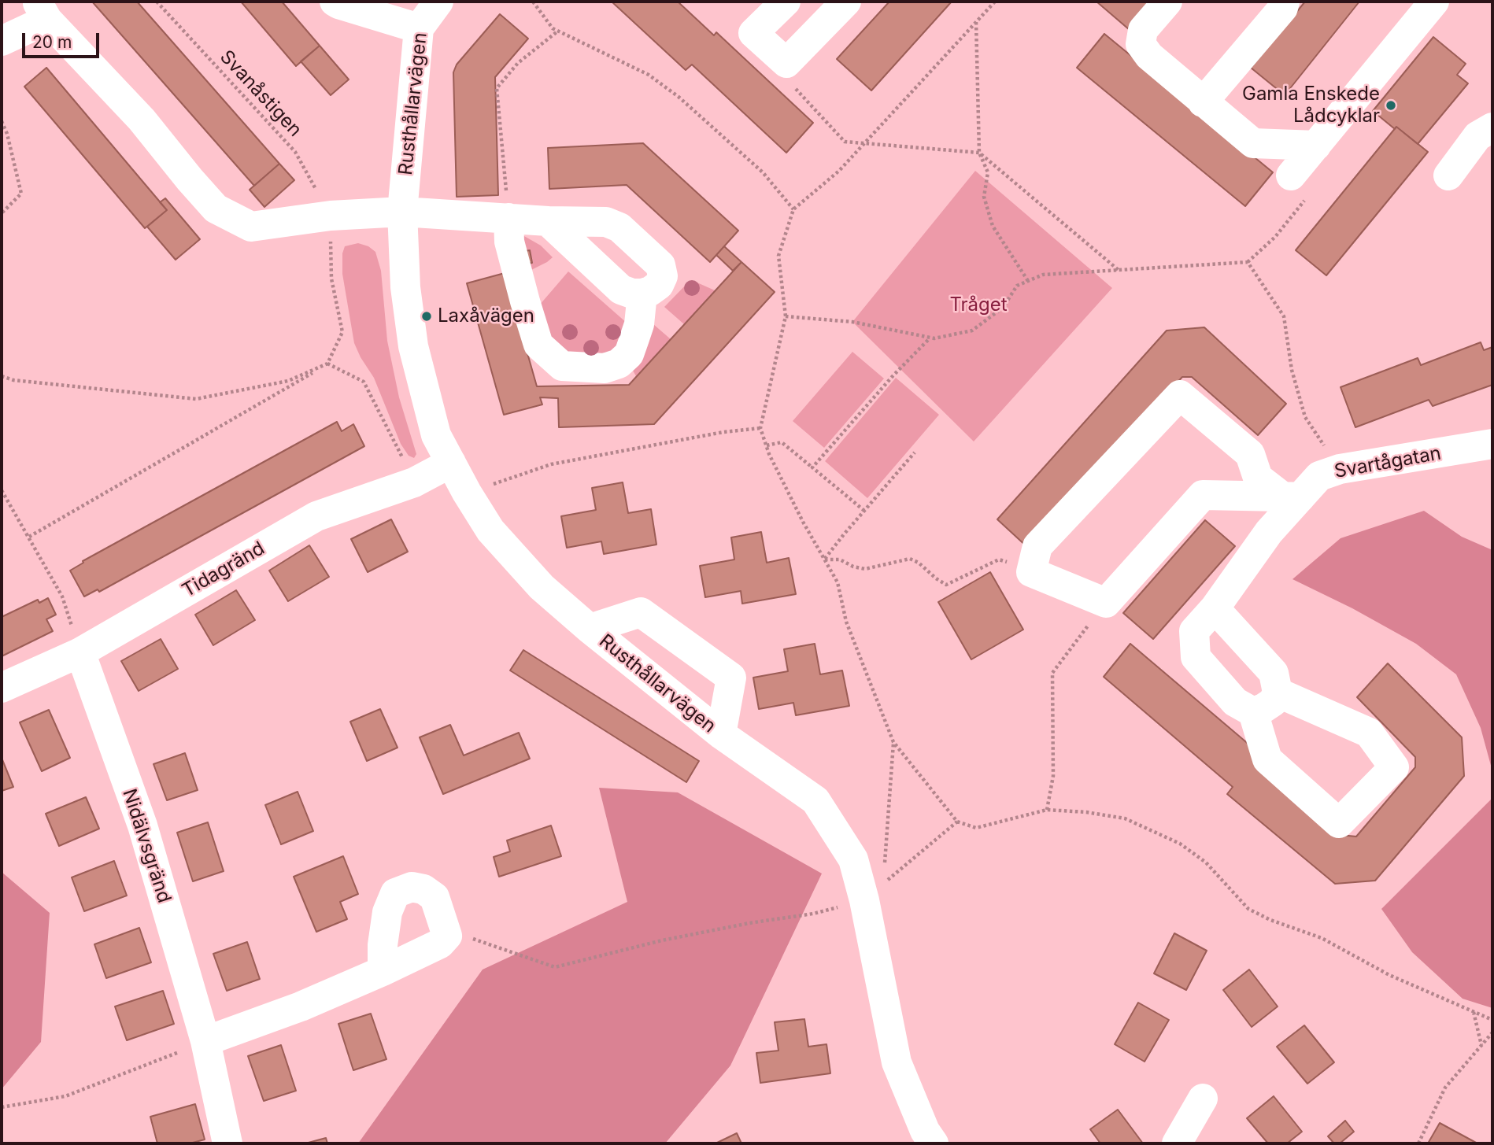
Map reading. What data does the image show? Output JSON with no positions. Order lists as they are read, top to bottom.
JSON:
{
  "streets": {
    "street": [
      "Rusthållarvägen",
      "Svartågatan",
      "Tidagränd",
      "Nidälvsgränd"
    ],
    "path": ["Svanåstigen"]
  },
  "crossings": [
    ["Rusthållarvägen", "Tidagränd"],
    ["Tidagränd", "Nidälvsgränd"]
  ],
  "parks": ["Tråget"],
  "places": ["Gamla Enskede Lådcyklar", "Laxåvägen"],
  "scale_bar": "20 m"
}
